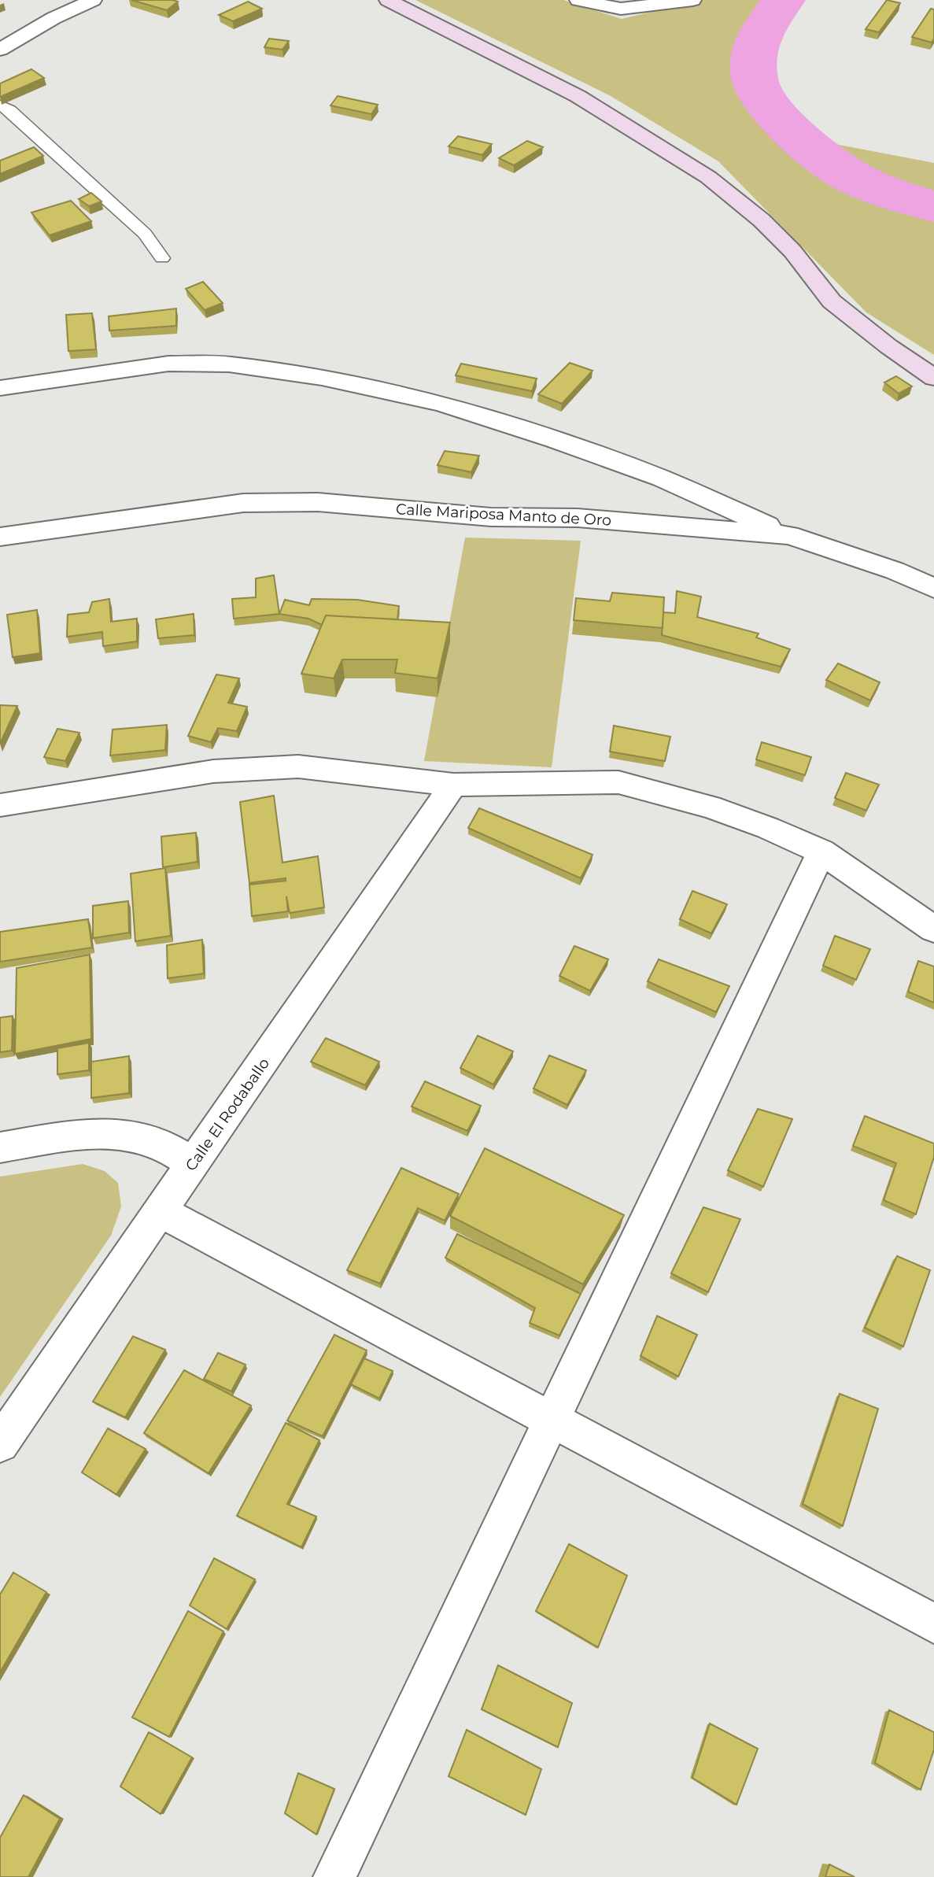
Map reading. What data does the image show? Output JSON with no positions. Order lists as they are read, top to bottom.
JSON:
{
  "streets": {
    "street": ["Calle Mariposa Manto de Oro", "Calle El Rodaballo"]
  }
}
